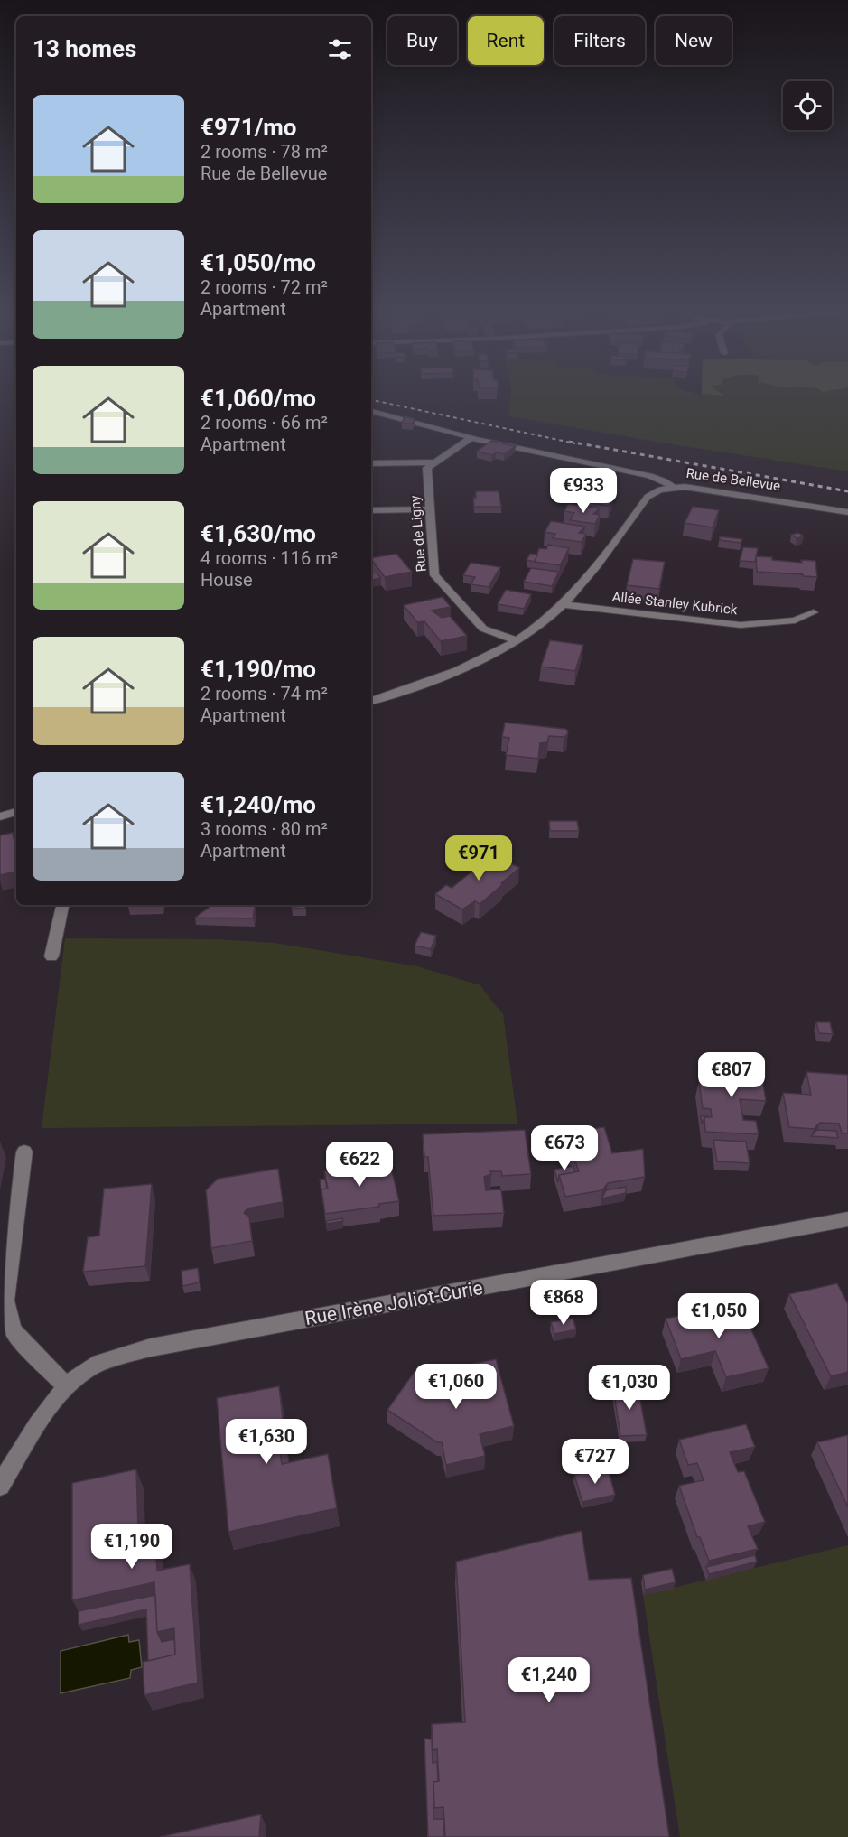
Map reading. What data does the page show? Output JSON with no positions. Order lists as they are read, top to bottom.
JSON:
{
  "streets": {
    "street": [
      "Rue de Bellevue",
      "Rue de Ligny",
      "Allée Stanley Kubrick",
      "Rue Irène Joliot-Curie"
    ]
  },
  "crossings": [
    ["Rue de Bellevue", "Rue de Ligny"],
    ["Rue de Bellevue", "Allée Stanley Kubrick"]
  ],
  "page": {
    "chip": [
      "Buy",
      "Rent",
      "Filters",
      "New"
    ],
    "heading": "13 homes",
    "list": [
      {
        "name": "€971/mo",
        "note": "2 rooms · 78 m² · Rue de Bellevue"
      },
      {
        "name": "€1,050/mo",
        "note": "2 rooms · 72 m² · Apartment"
      },
      {
        "name": "€1,060/mo",
        "note": "2 rooms · 66 m² · Apartment"
      },
      {
        "name": "€1,630/mo",
        "note": "4 rooms · 116 m² · House"
      },
      {
        "name": "€1,190/mo",
        "note": "2 rooms · 74 m² · Apartment"
      },
      {
        "name": "€1,240/mo",
        "note": "3 rooms · 80 m² · Apartment"
      }
    ],
    "price": [
      "€933",
      "€971",
      "€807",
      "€673",
      "€622",
      "€868",
      "€1,050",
      "€1,060",
      "€1,030",
      "€1,630",
      "€727",
      "€1,190",
      "€1,240"
    ]
  }
}
